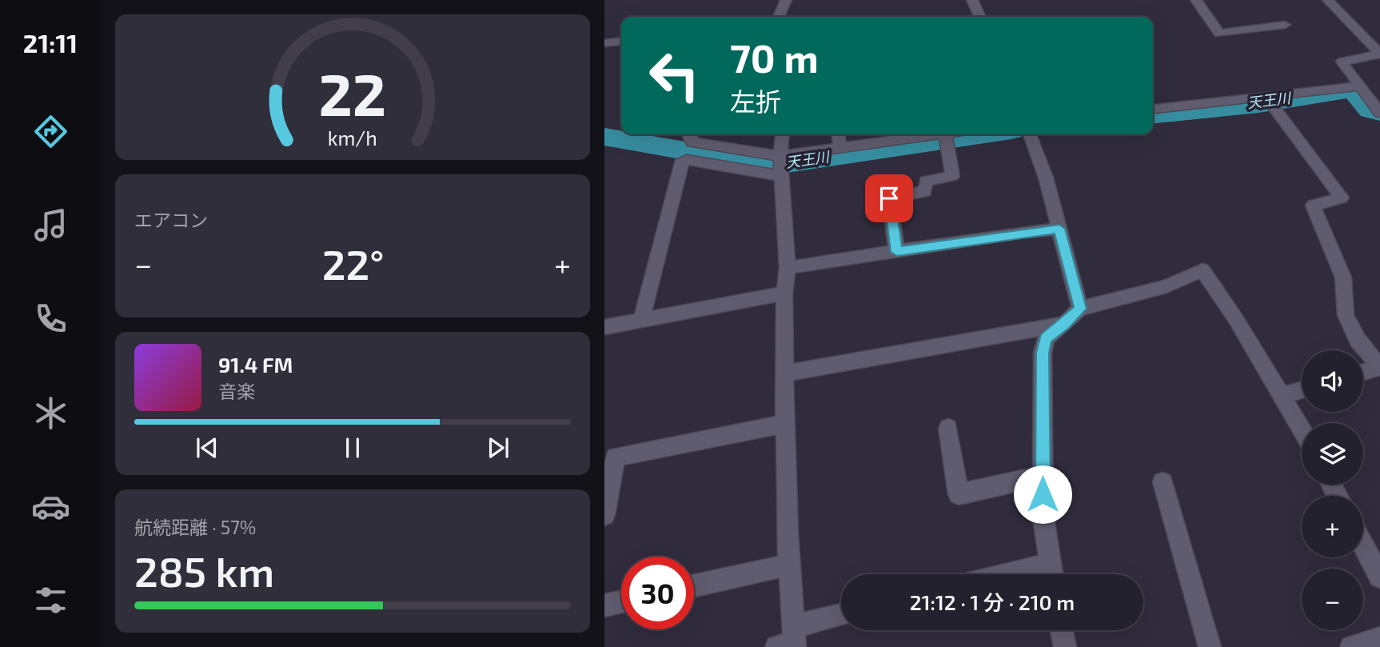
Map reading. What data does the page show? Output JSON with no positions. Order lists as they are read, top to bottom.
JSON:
{
  "water": ["天王川"],
  "page": {
    "tabs": "21:11",
    "turn": ["70 m", "左折"],
    "tile": [
      "エアコン",
      ["航続距離 · 57%", "285 km"]
    ],
    "heat": ["−", "22°", "+"],
    "song": ["91.4 FM", "音楽"],
    "map_buttons": ["+", "−"],
    "limit": "30",
    "trip": "21:12 · 1 分 · 210 m",
    "gauge": ["22", "km/h"]
  }
}
